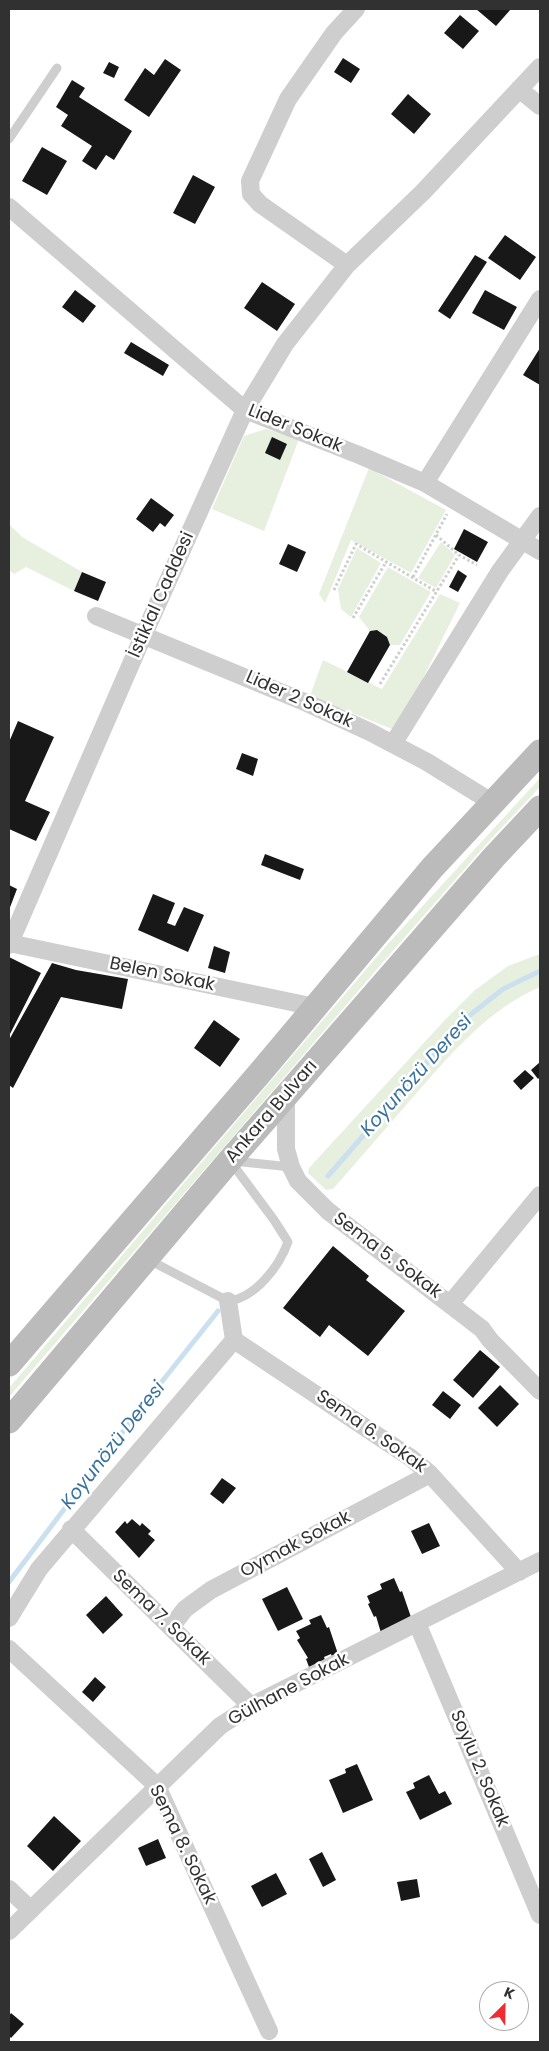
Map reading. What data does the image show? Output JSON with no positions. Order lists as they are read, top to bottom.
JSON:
{
  "streets": {
    "main road": ["Ankara Bulvarı"],
    "street": [
      "Lider Sokak",
      "İstiklal Caddesi",
      "Lider 2 Sokak",
      "Belen Sokak",
      "Sema 5. Sokak",
      "Sema 6. Sokak",
      "Oymak Sokak",
      "Sema 7. Sokak",
      "Gülhane Sokak",
      "Soylu 2. Sokak",
      "Sema 8. Sokak"
    ]
  },
  "crossings": [
    ["Lider Sokak", "İstiklal Caddesi"],
    ["İstiklal Caddesi", "Lider 2 Sokak"],
    ["İstiklal Caddesi", "Belen Sokak"],
    ["Lider 2 Sokak", "Ankara Bulvarı"],
    ["Belen Sokak", "Ankara Bulvarı"],
    ["Ankara Bulvarı", "Sema 5. Sokak"],
    ["Sema 6. Sokak", "Oymak Sokak"],
    ["Sema 6. Sokak", "Gülhane Sokak"],
    ["Oymak Sokak", "Sema 7. Sokak"],
    ["Sema 7. Sokak", "Gülhane Sokak"],
    ["Gülhane Sokak", "Soylu 2. Sokak"],
    ["Gülhane Sokak", "Sema 8. Sokak"]
  ],
  "water": ["Koyunözü Deresi"],
  "north": "top right"
}
